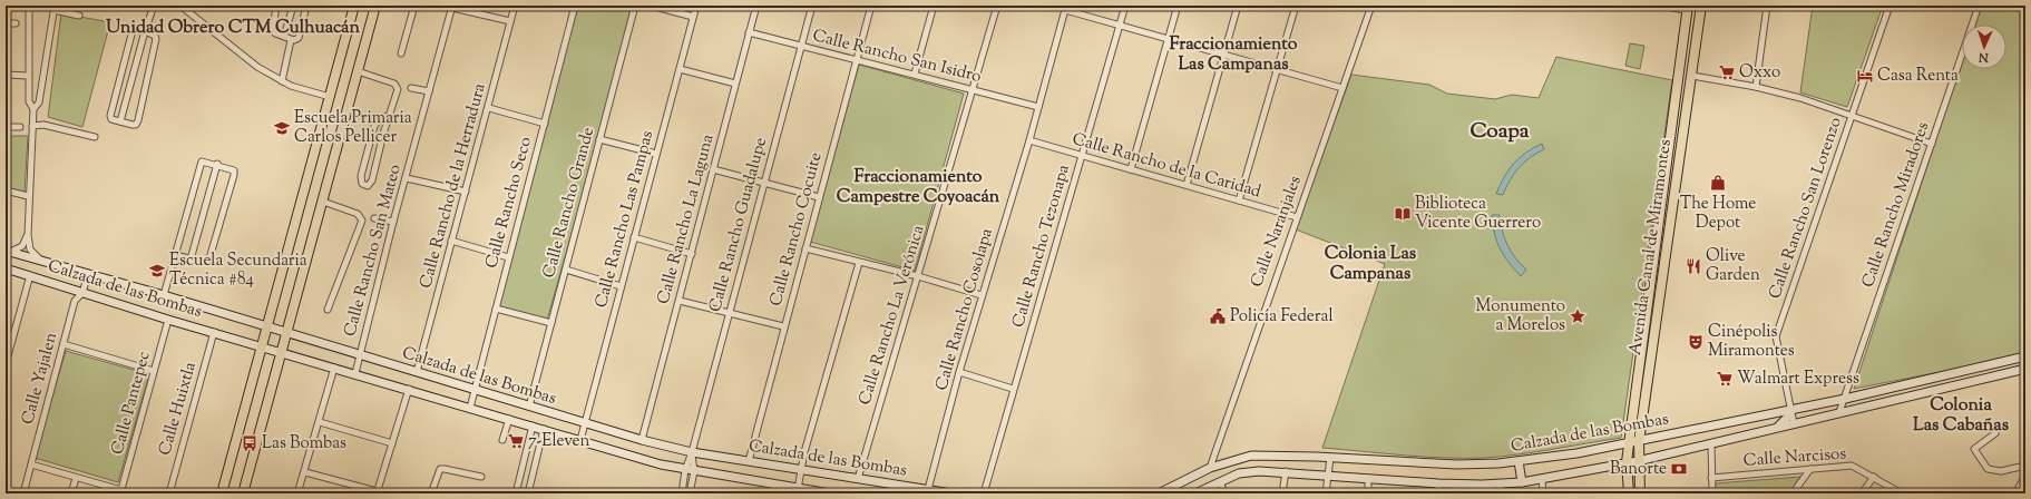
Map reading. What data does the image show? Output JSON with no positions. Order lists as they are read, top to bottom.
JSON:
{
  "streets": {
    "main road": ["Avenida Canal de Miramontes", "Calzada de las Bombas"],
    "street": [
      "Calle Rancho San Isidro",
      "Calle Rancho de la Caridad",
      "Calle Rancho de la Herradura",
      "Calle Rancho Seco",
      "Calle Rancho Grande",
      "Calle Rancho Miradores",
      "Calle Rancho San Lorenzo",
      "Calle Rancho Las Pampas",
      "Calle Rancho La Laguna",
      "Calle Rancho Guadalupe",
      "Calle Rancho Cocuite",
      "Calle Naranjales",
      "Calle Rancho Tezonapa",
      "Calle Rancho San Mateo",
      "Calle Rancho Cosolapa",
      "Calle Rancho La Verónica",
      "Calle Yajalen",
      "Calle Pantepec",
      "Calle Huixtla",
      "Calle Narcisos"
    ]
  },
  "crossings": [
    ["Calle Rancho San Isidro", "Calle Rancho La Laguna"],
    ["Calle Rancho San Isidro", "Calle Rancho Guadalupe"],
    ["Calle Rancho San Isidro", "Calle Rancho Cocuite"],
    ["Calle Rancho San Isidro", "Calle Rancho Cosolapa"],
    ["Calle Rancho San Isidro", "Calle Rancho La Verónica"],
    ["Calle Rancho de la Caridad", "Calle Naranjales"],
    ["Calle Rancho de la Caridad", "Calle Rancho Tezonapa"],
    ["Calle Rancho de la Caridad", "Calle Rancho Cosolapa"],
    ["Calle Rancho de la Herradura", "Calzada de las Bombas"],
    ["Calle Rancho Seco", "Calzada de las Bombas"],
    ["Calle Rancho Grande", "Calzada de las Bombas"],
    ["Calle Rancho Miradores", "Calzada de las Bombas"],
    ["Calle Rancho San Lorenzo", "Calzada de las Bombas"],
    ["Calle Rancho Las Pampas", "Calzada de las Bombas"],
    ["Calle Rancho La Laguna", "Calzada de las Bombas"],
    ["Calle Rancho Guadalupe", "Calzada de las Bombas"],
    ["Calle Rancho Cocuite", "Calzada de las Bombas"],
    ["Calle Naranjales", "Calzada de las Bombas"],
    ["Avenida Canal de Miramontes", "Calzada de las Bombas"],
    ["Calle Rancho San Mateo", "Calzada de las Bombas"],
    ["Calzada de las Bombas", "Calle Rancho Cosolapa"],
    ["Calzada de las Bombas", "Calle Rancho La Verónica"],
    ["Calzada de las Bombas", "Calle Yajalen"],
    ["Calzada de las Bombas", "Calle Pantepec"],
    ["Calzada de las Bombas", "Calle Huixtla"]
  ],
  "districts": [
    "Unidad Obrero CTM Culhuacán",
    "Fraccionamiento Las Campanas",
    "Coapa",
    "Fraccionamiento Campestre Coyoacán",
    "Colonia Las Campanas",
    "Colonia Las Cabañas"
  ],
  "places": {
    "supermarket": ["Oxxo", "Walmart Express", "7-Eleven"],
    "hotel": ["Casa Renta"],
    "school or university": ["Escuela Primaria Carlos Pellicer", "Escuela Secundaria Técnica #84"],
    "shop": ["The Home Depot"],
    "library": ["Biblioteca Vicente Guerrero"],
    "restaurant": ["Olive Garden"],
    "public building": ["Policía Federal"],
    "place": ["Monumento a Morelos"],
    "theatre": ["Cinépolis Miramontes"],
    "bus stop": ["Las Bombas"],
    "bank": ["Banorte"]
  },
  "north": "bottom"
}
